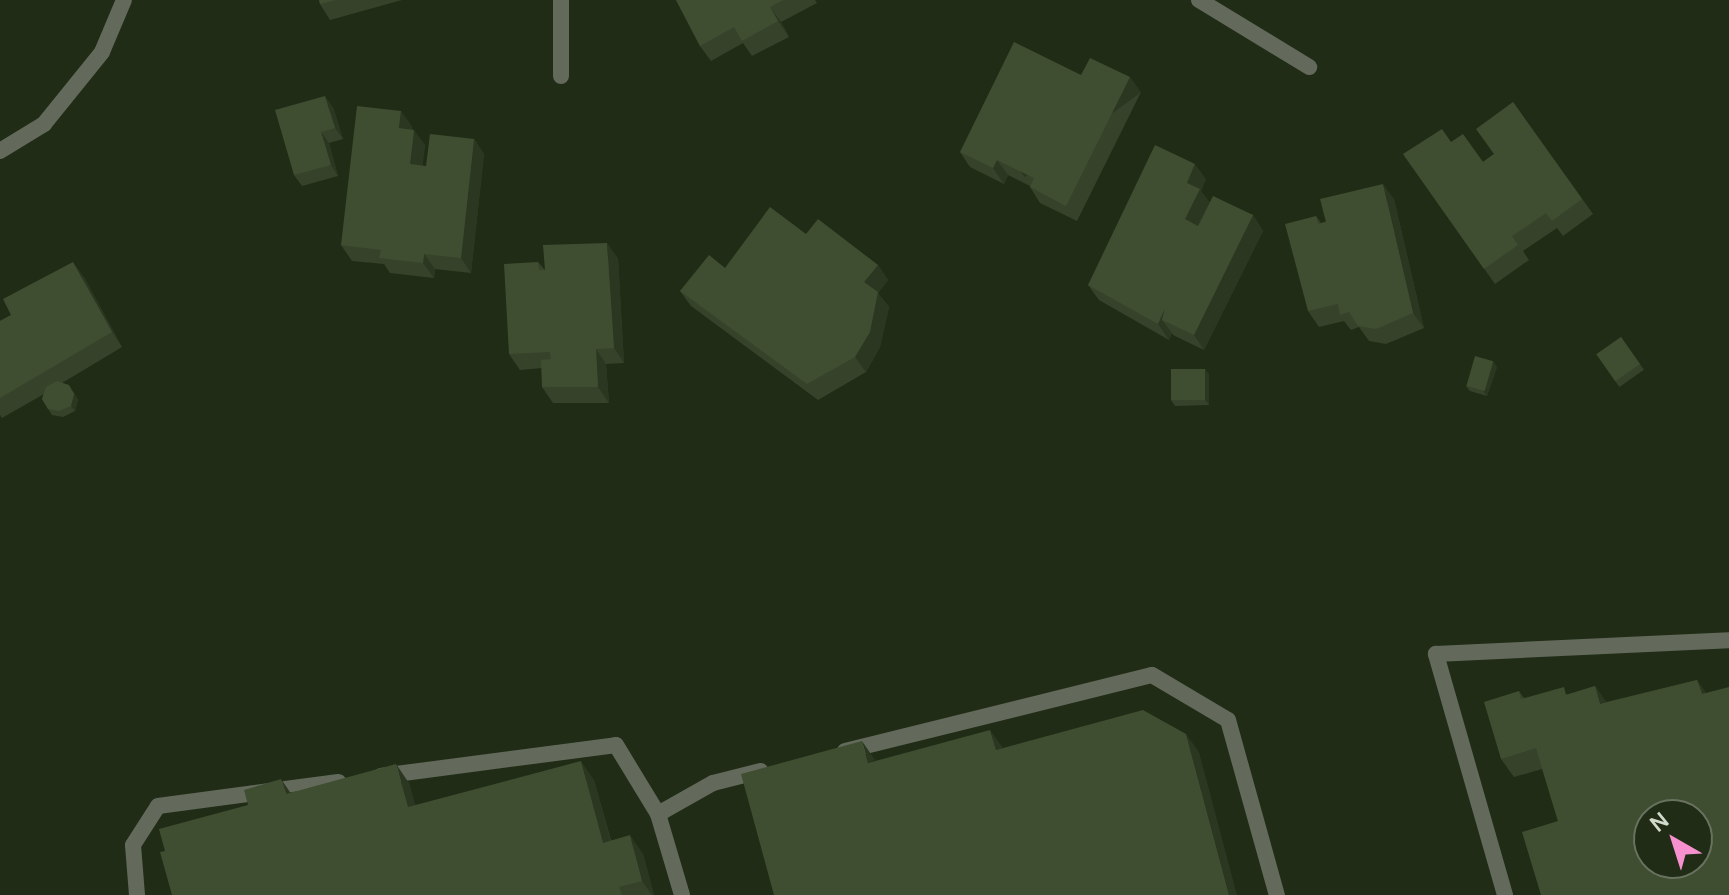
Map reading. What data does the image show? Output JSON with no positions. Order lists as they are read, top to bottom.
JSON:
{
  "north": "top left"
}
